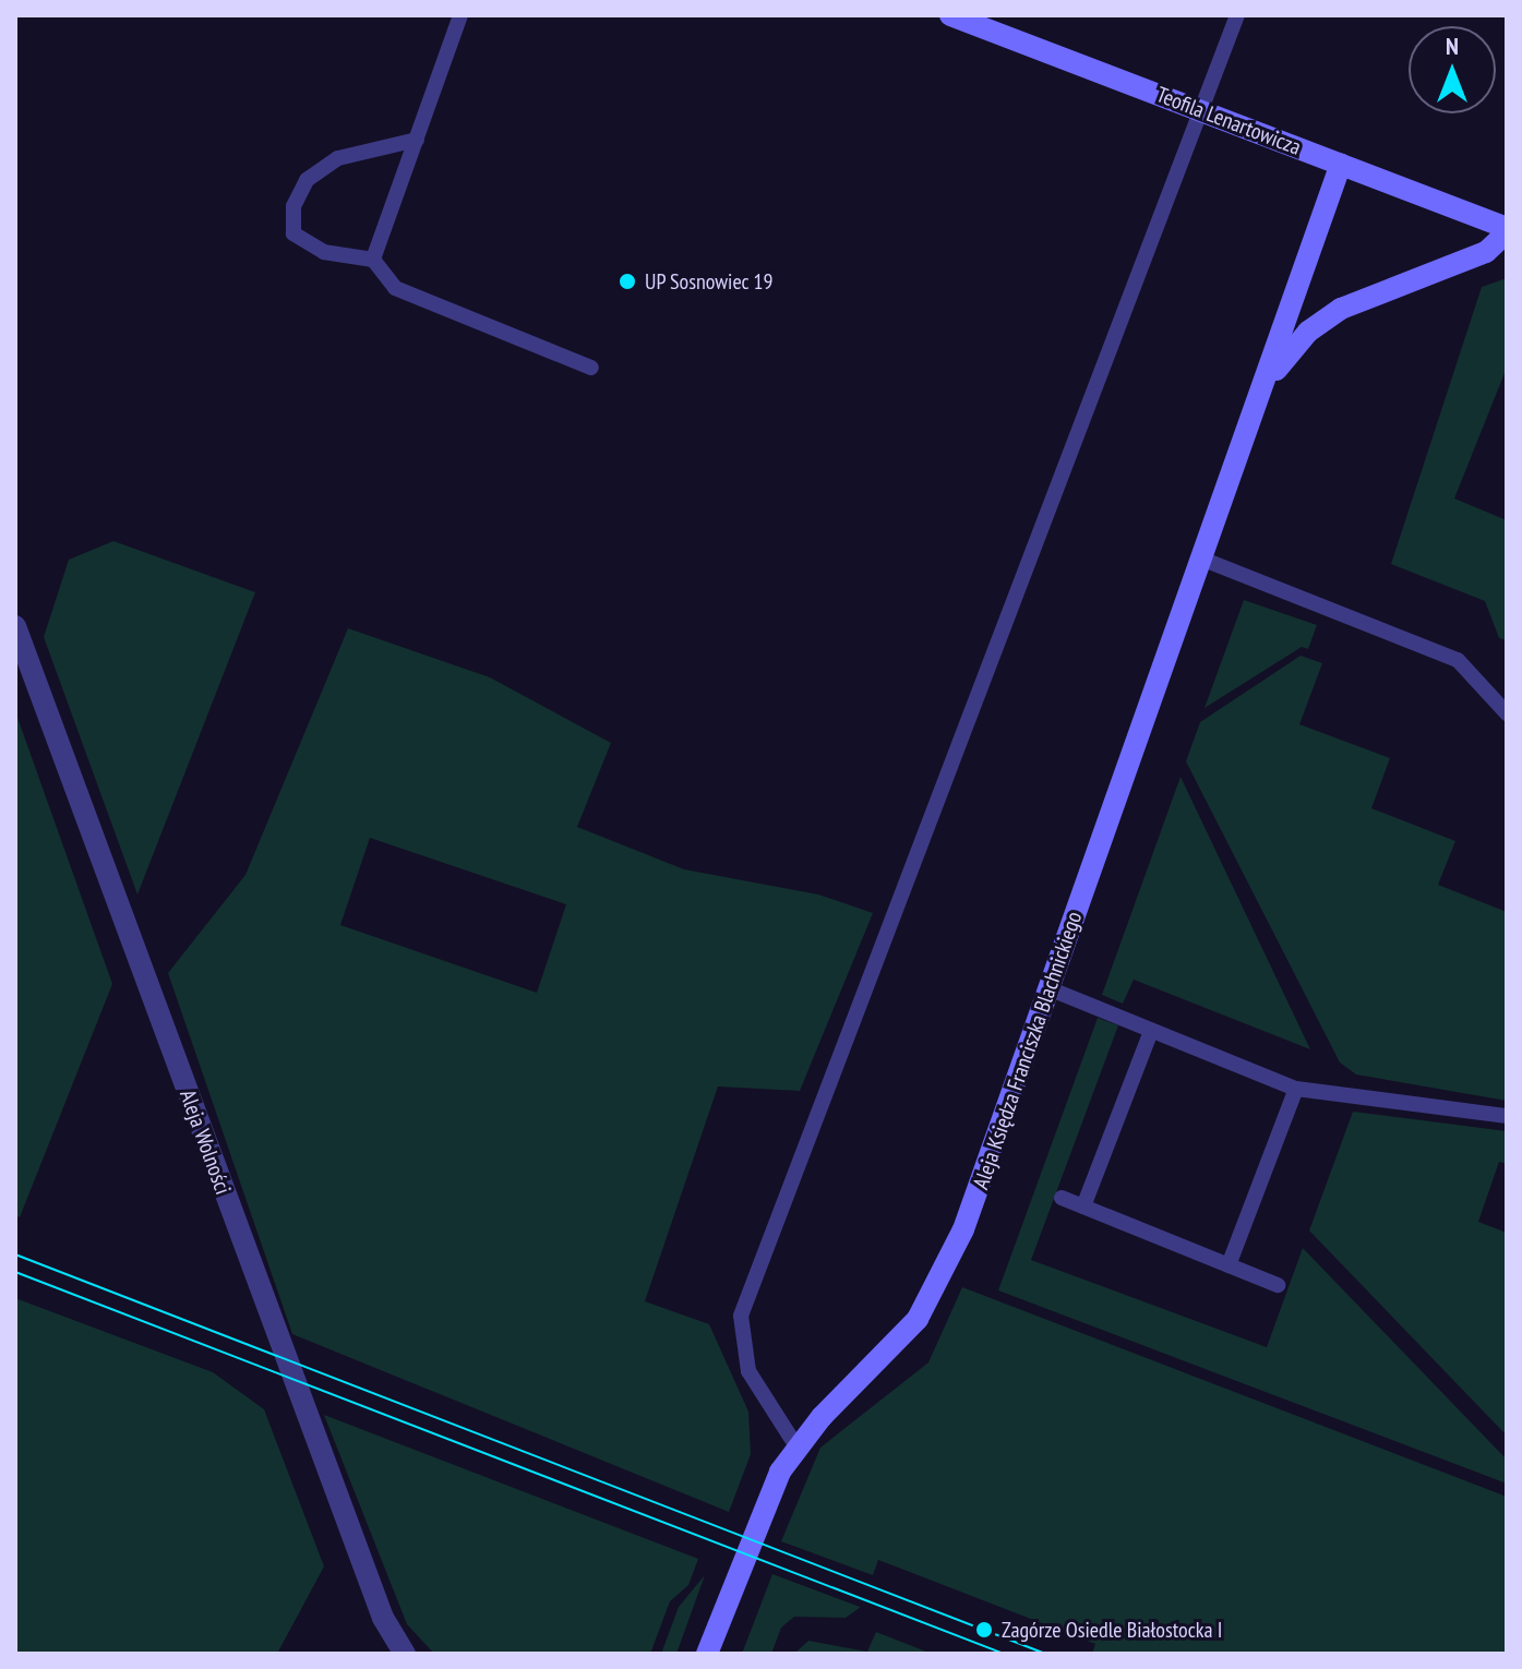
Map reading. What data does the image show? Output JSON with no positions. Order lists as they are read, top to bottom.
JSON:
{
  "streets": {
    "street": ["Teofila Lenartowicza", "Aleja Księdza Franciszka Blachnickiego", "Aleja Wolności"]
  },
  "crossings": [
    ["Teofila Lenartowicza", "Aleja Księdza Franciszka Blachnickiego"]
  ],
  "places": ["UP Sosnowiec 19", "Zagórze Osiedle Białostocka I"],
  "north": "top"
}
